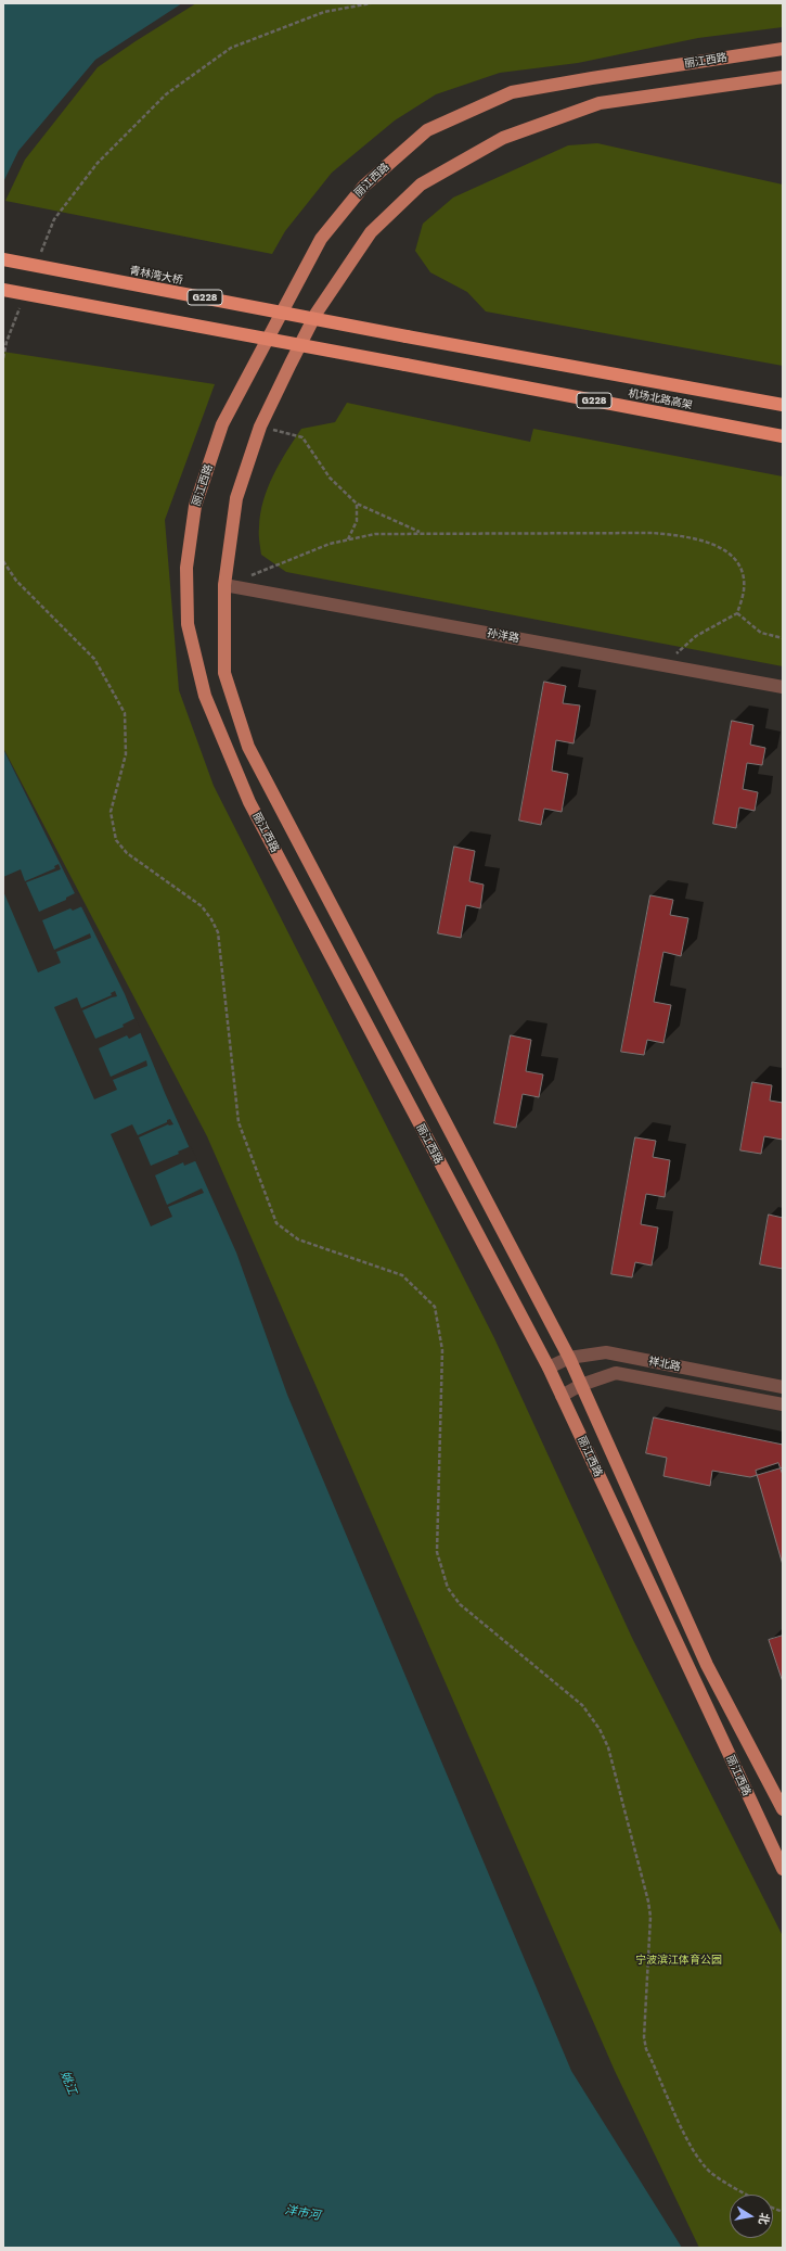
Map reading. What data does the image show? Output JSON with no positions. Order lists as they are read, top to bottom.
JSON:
{
  "streets": {
    "highway": ["青林湾大桥", "G228", "机场北路高架"],
    "main road": ["丽江西路"],
    "street": ["孙洋路", "祥北路"]
  },
  "crossings": [
    ["丽江西路", "孙洋路"],
    ["丽江西路", "祥北路"],
    ["青林湾大桥", "机场北路高架"]
  ],
  "water": ["姚江", "洋市河"],
  "parks": ["宁波滨江体育公园"],
  "north": "right"
}
